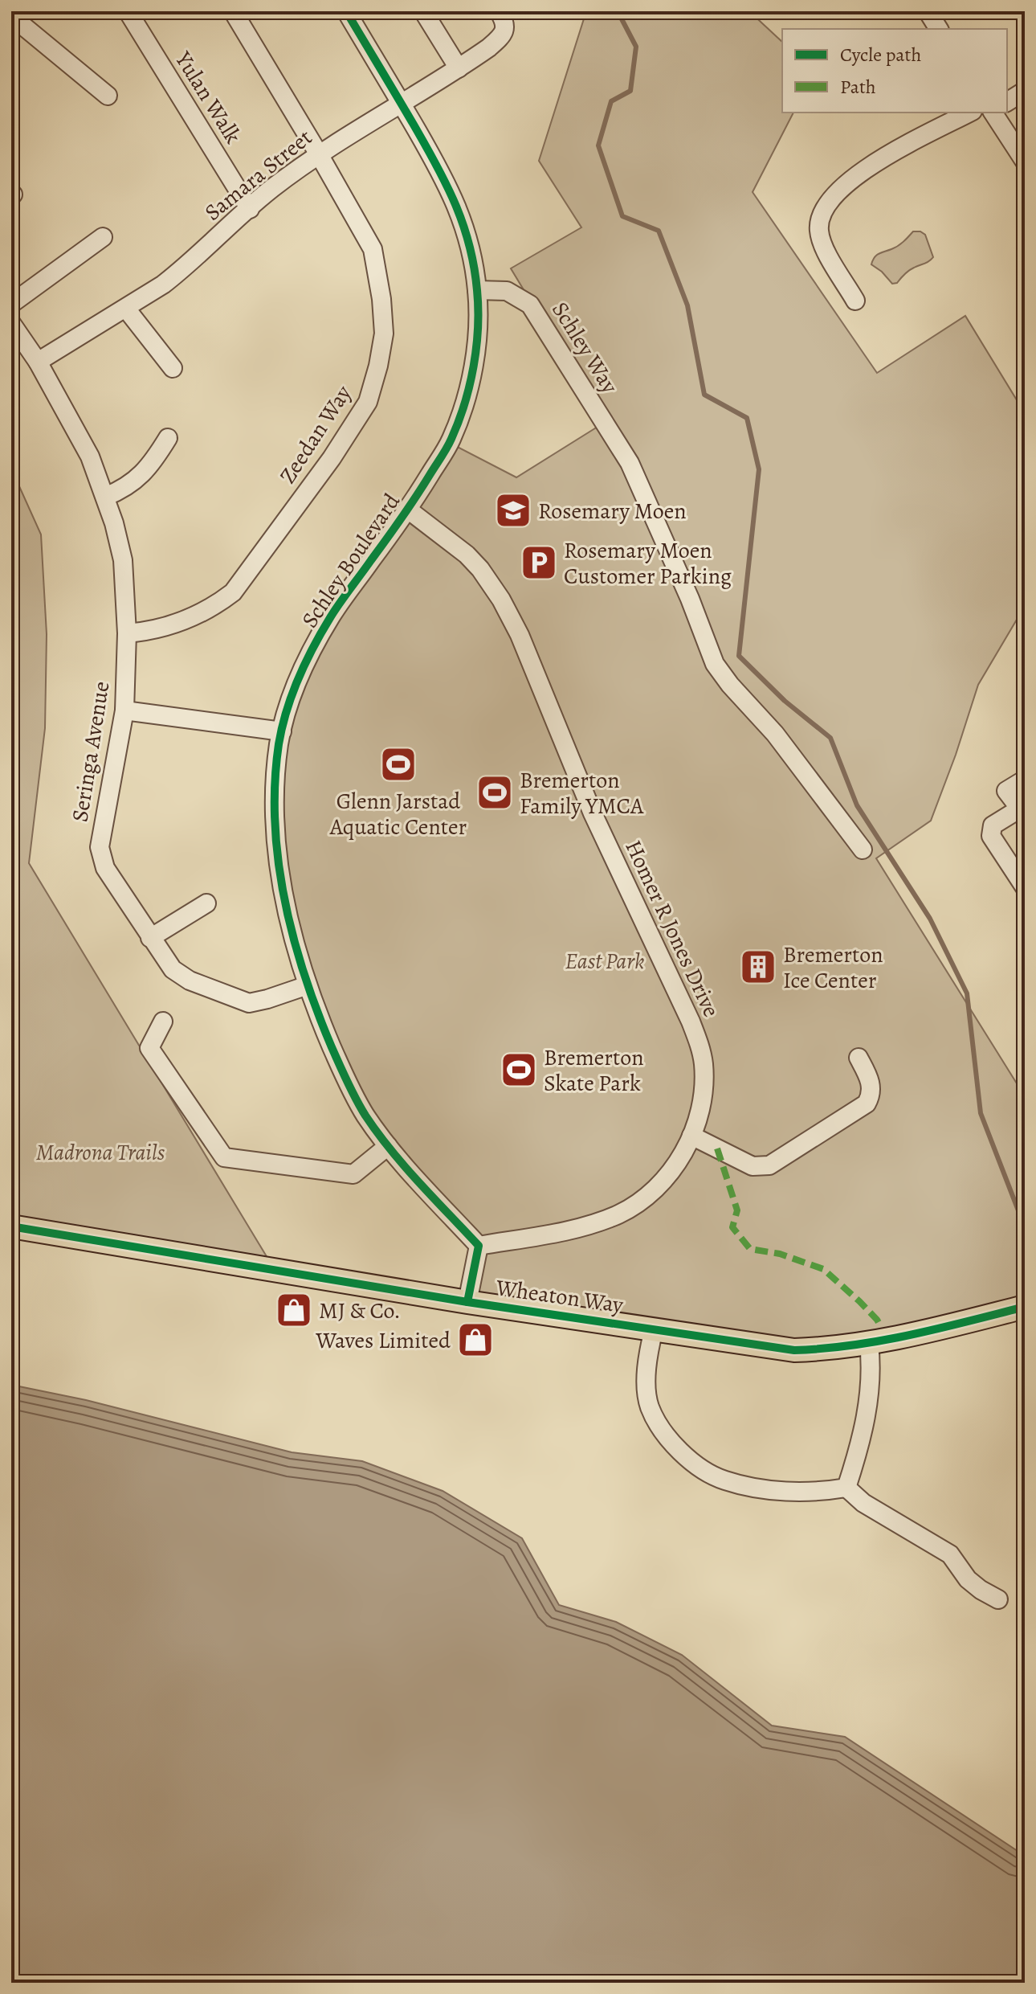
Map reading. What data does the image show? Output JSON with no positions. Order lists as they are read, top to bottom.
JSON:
{
  "streets": {
    "main road": ["Wheaton Way"],
    "street": [
      "Yulan Walk",
      "Samara Street",
      "Schley Way",
      "Zeedan Way",
      "Schley Boulevard",
      "Seringa Avenue",
      "Homer R Jones Drive"
    ]
  },
  "crossings": [
    ["Yulan Walk", "Samara Street"],
    ["Samara Street", "Zeedan Way"],
    ["Samara Street", "Schley Boulevard"],
    ["Samara Street", "Seringa Avenue"],
    ["Schley Way", "Schley Boulevard"],
    ["Zeedan Way", "Seringa Avenue"],
    ["Schley Boulevard", "Seringa Avenue"],
    ["Schley Boulevard", "Homer R Jones Drive"]
  ],
  "parks": ["East Park", "Madrona Trails"],
  "places": {
    "school or university": ["Rosemary Moen"],
    "parking": ["Rosemary Moen Customer Parking"],
    "sports": ["Glenn Jarstad Aquatic Center", "Bremerton Family YMCA", "Bremerton Skate Park"],
    "building": ["Bremerton Ice Center"],
    "shop": ["MJ & Co.", "Waves Limited"]
  },
  "legend": ["Cycle path", "Path"]
}
